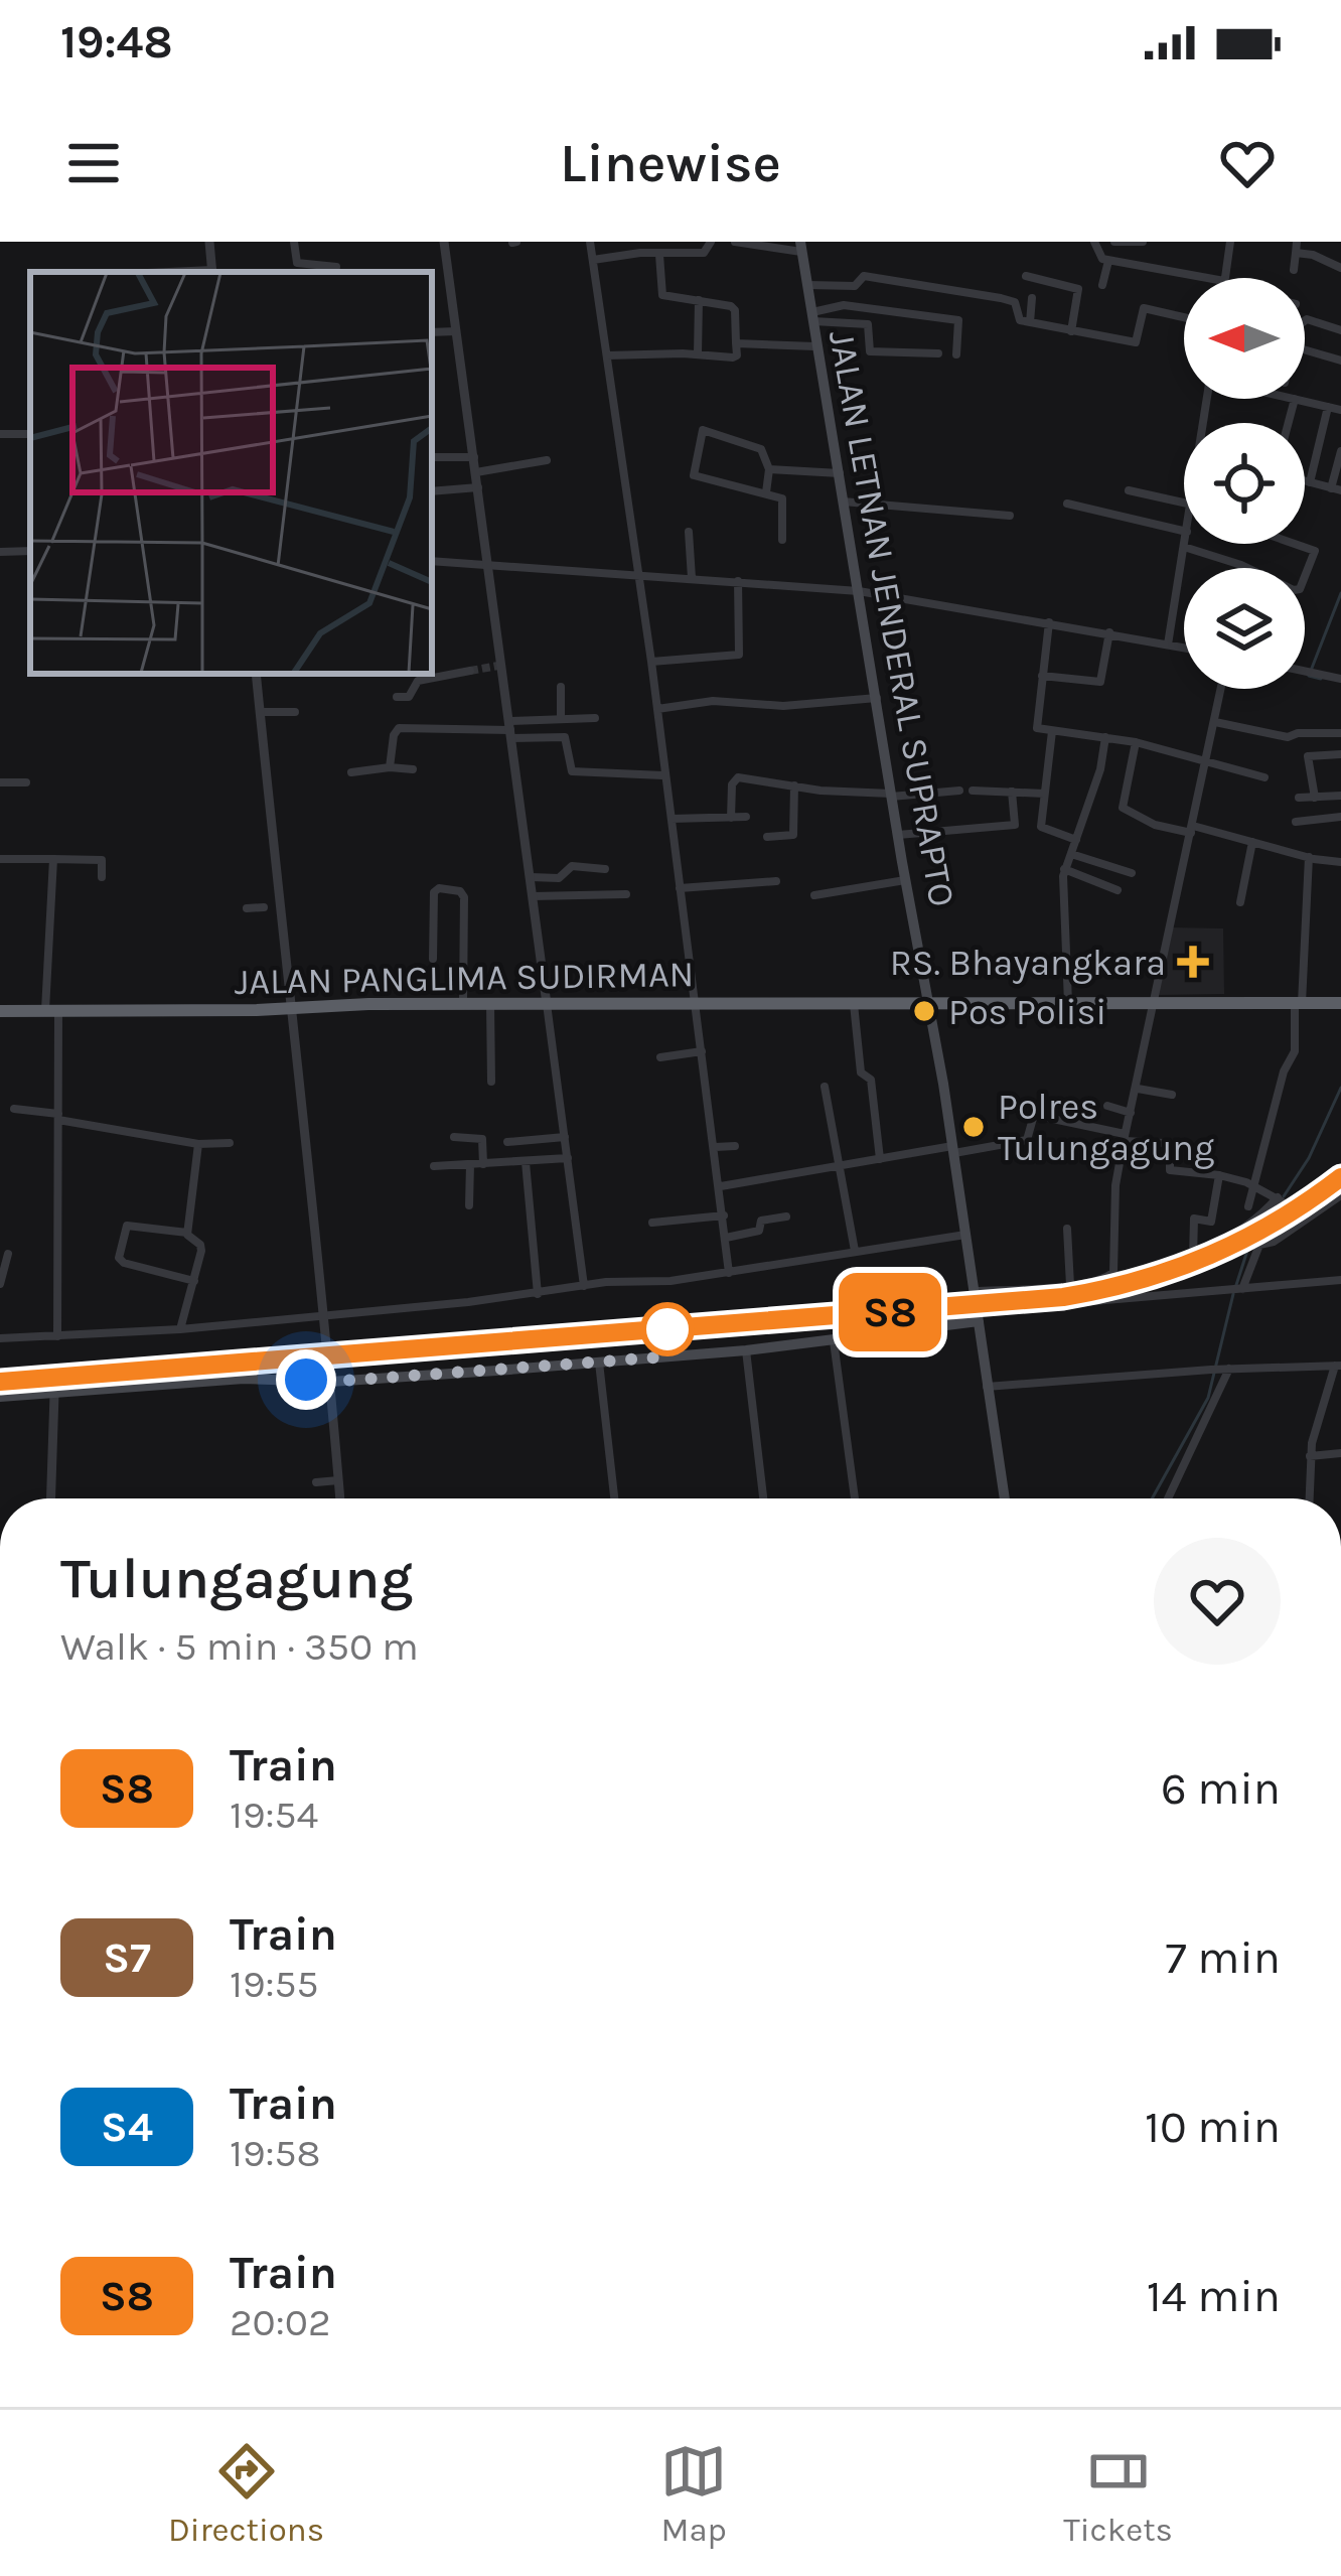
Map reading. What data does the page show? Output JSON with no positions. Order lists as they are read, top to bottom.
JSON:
{
  "streets": {
    "highway": ["JALAN PANGLIMA SUDIRMAN"],
    "main road": ["JALAN LETNAN JENDERAL SUPRAPTO"]
  },
  "crossings": [
    ["JALAN LETNAN JENDERAL SUPRAPTO", "JALAN PANGLIMA SUDIRMAN"]
  ],
  "places": {
    "health": ["RS. Bhayangkara"],
    "other": ["Pos Polisi", "Polres Tulungagung"]
  },
  "north": "left",
  "page": {
    "status": "19:48",
    "header": "Linewise",
    "on_map": "S8",
    "heading": ["Tulungagung", "Walk · 5 min · 350 m"],
    "list": [
      {
        "mark": "S8",
        "name": "Train",
        "note": "19:54",
        "value": "6 min"
      },
      {
        "mark": "S7",
        "name": "Train",
        "note": "19:55",
        "value": "7 min"
      },
      {
        "mark": "S4",
        "name": "Train",
        "note": "19:58",
        "value": "10 min"
      },
      {
        "mark": "S8",
        "name": "Train",
        "note": "20:02",
        "value": "14 min"
      }
    ],
    "tabs": ["Directions", "Map", "Tickets"]
  }
}
